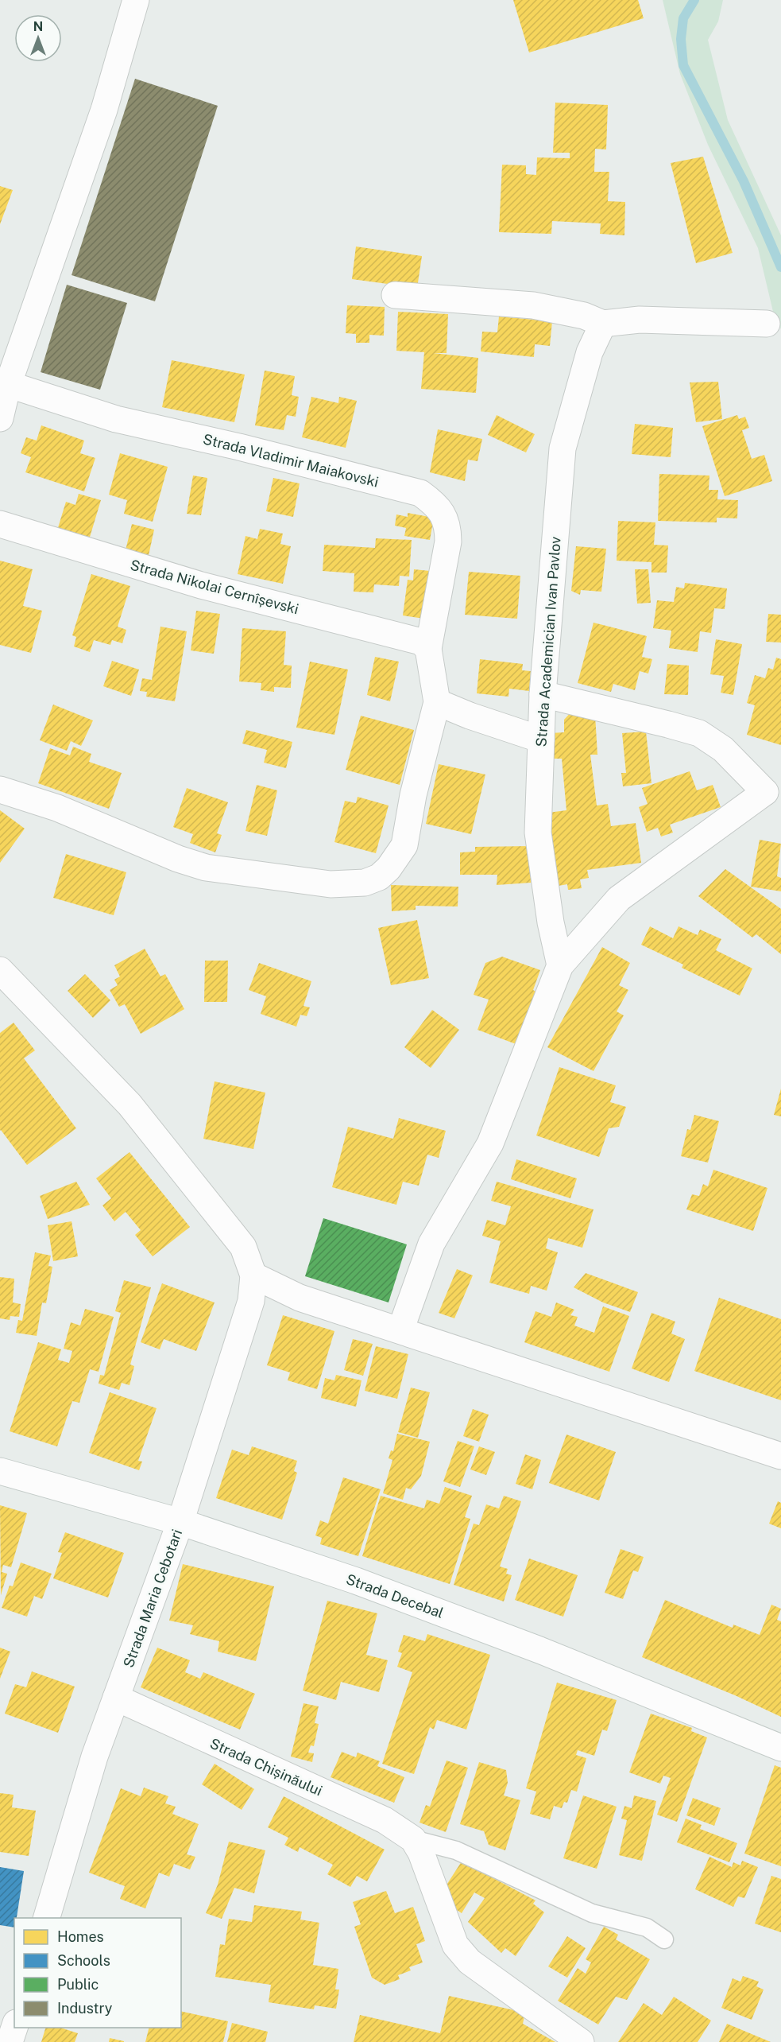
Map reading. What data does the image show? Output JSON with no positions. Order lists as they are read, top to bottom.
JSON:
{
  "streets": {
    "street": [
      "Strada Vladimir Maiakovski",
      "Strada Nikolai Cernîșevski",
      "Strada Academician Ivan Pavlov",
      "Strada Decebal",
      "Strada Maria Cebotari",
      "Strada Chișinăului"
    ]
  },
  "crossings": [
    ["Strada Vladimir Maiakovski", "Strada Nikolai Cernîșevski"],
    ["Strada Decebal", "Strada Maria Cebotari"],
    ["Strada Maria Cebotari", "Strada Chișinăului"]
  ],
  "legend": [
    "Homes",
    "Schools",
    "Public",
    "Industry"
  ],
  "north": "top"
}
